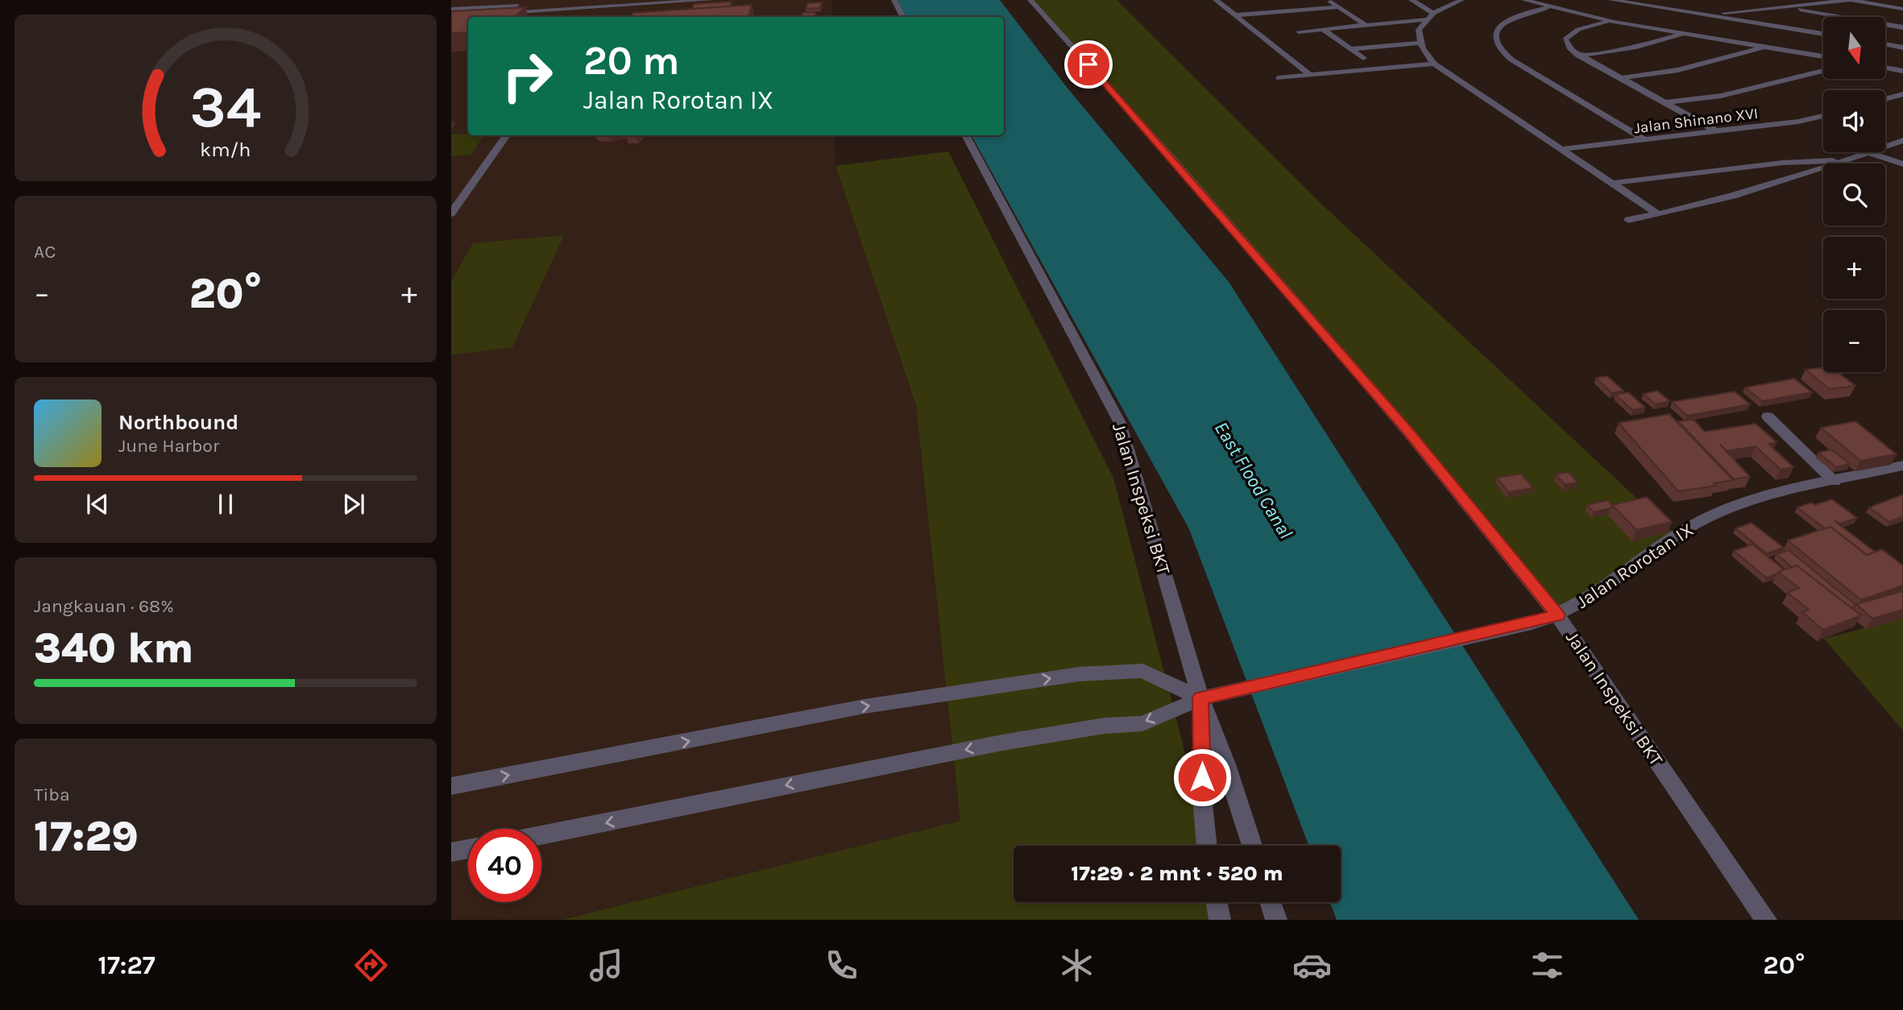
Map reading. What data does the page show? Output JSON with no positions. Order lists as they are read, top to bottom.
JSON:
{
  "streets": {
    "street": ["Jalan Shinano XVI", "Jalan Inspeksi BKT", "Jalan Rorotan IX"]
  },
  "crossings": [
    ["Jalan Inspeksi BKT", "Jalan Rorotan IX"]
  ],
  "water": ["East Flood Canal"],
  "north": "bottom",
  "page": {
    "map_buttons": ["+", "−"],
    "turn": ["20 m", "Jalan Rorotan IX"],
    "tile": [
      "AC",
      ["Jangkauan · 68%", "340 km"],
      ["Tiba", "17:29"]
    ],
    "heat": ["−", "20°", "+"],
    "song": ["Northbound", "June Harbor"],
    "limit": "40",
    "trip": "17:29 · 2 mnt · 520 m",
    "tabs": ["17:27", "20°"],
    "gauge": ["34", "km/h"]
  }
}
